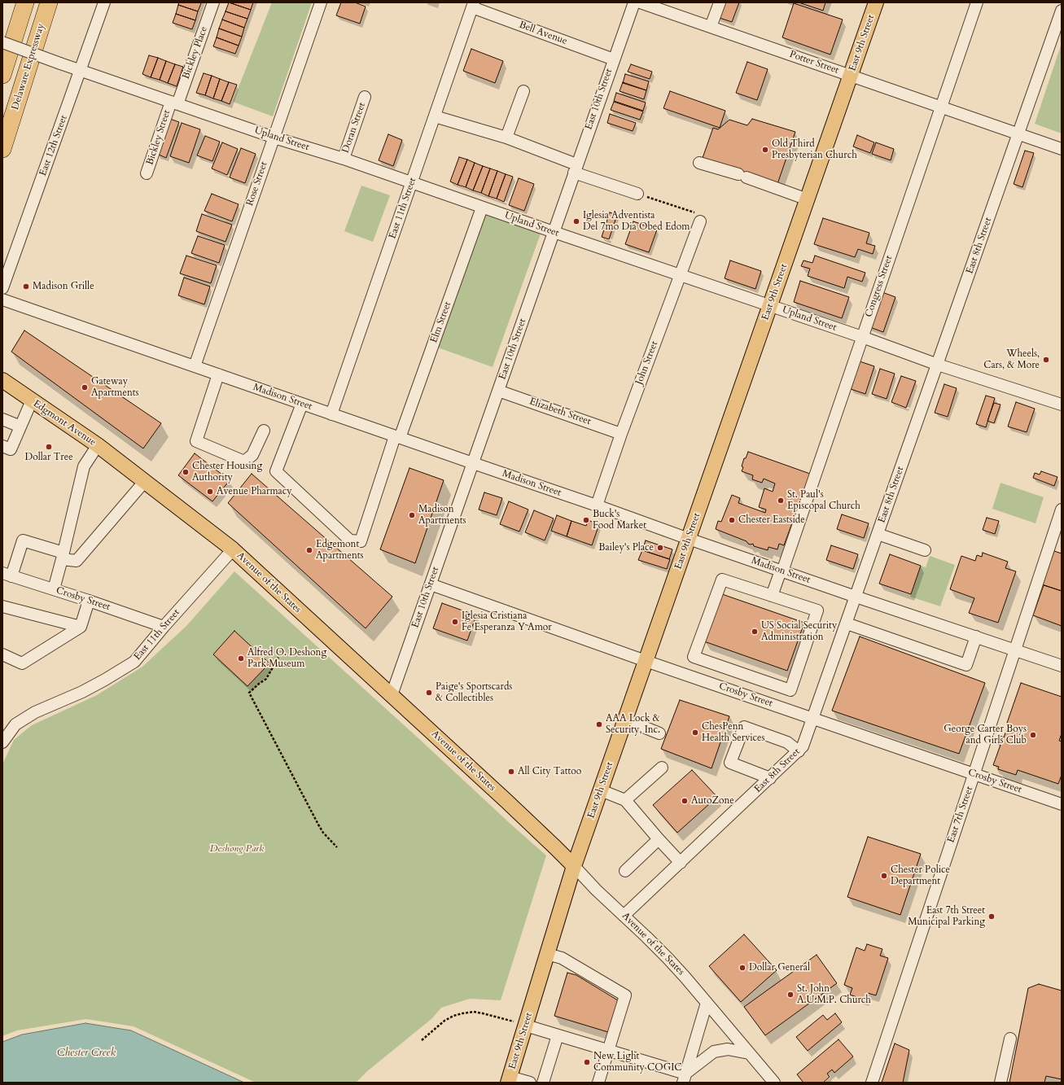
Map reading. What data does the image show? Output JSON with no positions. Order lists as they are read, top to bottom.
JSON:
{
  "streets": {
    "highway": ["Delaware Expressway"],
    "main road": ["East 9th Street", "Edgmont Avenue", "Avenue of the States"],
    "street": [
      "Bell Avenue",
      "Bickley Place",
      "Potter Street",
      "East 10th Street",
      "Doran Street",
      "Bickley Street",
      "Upland Street",
      "East 12th Street",
      "Rose Street",
      "East 11th Street",
      "East 8th Street",
      "Congress Street",
      "Elm Street",
      "John Street",
      "Madison Street",
      "Elizabeth Street",
      "Crosby Street",
      "East 7th Street"
    ]
  },
  "crossings": [
    ["Bell Avenue", "East 10th Street"],
    ["Bell Avenue", "East 11th Street"],
    ["East 9th Street", "Potter Street"],
    ["East 9th Street", "Upland Street"],
    ["East 9th Street", "Madison Street"],
    ["East 9th Street", "Avenue of the States"],
    ["East 9th Street", "Crosby Street"],
    ["Bickley Place", "Bickley Street"],
    ["Bickley Place", "Upland Street"],
    ["Potter Street", "East 8th Street"],
    ["Potter Street", "Congress Street"],
    ["East 10th Street", "Upland Street"],
    ["East 10th Street", "Madison Street"],
    ["East 10th Street", "Elizabeth Street"],
    ["East 10th Street", "Avenue of the States"],
    ["East 10th Street", "Crosby Street"],
    ["Doran Street", "Upland Street"],
    ["Bickley Street", "Upland Street"],
    ["Upland Street", "East 12th Street"],
    ["Upland Street", "Rose Street"],
    ["Upland Street", "East 11th Street"],
    ["Upland Street", "East 8th Street"],
    ["Upland Street", "Congress Street"],
    ["Upland Street", "Elm Street"],
    ["Upland Street", "John Street"],
    ["Rose Street", "Madison Street"],
    ["East 11th Street", "Madison Street"],
    ["East 11th Street", "Avenue of the States"],
    ["East 11th Street", "Crosby Street"],
    ["East 8th Street", "Madison Street"],
    ["East 8th Street", "Avenue of the States"],
    ["East 8th Street", "Crosby Street"],
    ["Congress Street", "Madison Street"],
    ["Elm Street", "Madison Street"],
    ["John Street", "Madison Street"],
    ["John Street", "Elizabeth Street"],
    ["Madison Street", "East 7th Street"],
    ["Edgmont Avenue", "Avenue of the States"],
    ["Crosby Street", "East 7th Street"]
  ],
  "water": ["Chester Creek"],
  "parks": ["Deshong Park"],
  "places": [
    "Old Third Presbyterian Church",
    "Iglesia Adventista Del 7mo Dia Obed Edom",
    "Madison Grille",
    "Wheels, Cars, & More",
    "Gateway Apartments",
    "Dollar Tree",
    "Chester Housing Authority",
    "Avenue Pharmacy",
    "St. Paul's Episcopal Church",
    "Madison Apartments",
    "Buck's Food Market",
    "Chester Eastside",
    "Bailey's Place",
    "Edgemont Apartments",
    "Iglesia Cristiana Fe Esperanza Y Amor",
    "US Social Security Administration",
    "Alfred O. Deshong Park Museum",
    "Paige's Sportscards & Collectibles",
    "AAA Lock & Security, Inc.",
    "ChesPenn Health Services",
    "George Carter Boys and Girls Club",
    "All City Tattoo",
    "AutoZone",
    "Chester Police Department",
    "East 7th Street Municipal Parking",
    "Dollar General",
    "St. John A.U.M.P. Church",
    "New Light Community COGIC"
  ]
}
